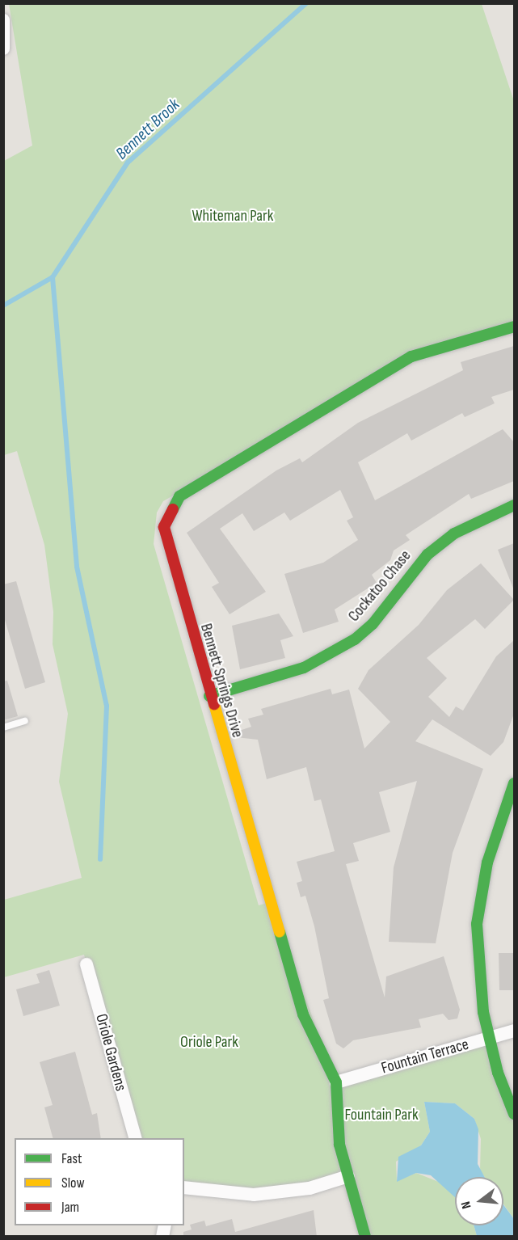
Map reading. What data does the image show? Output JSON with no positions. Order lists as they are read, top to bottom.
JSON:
{
  "streets": {
    "street": [
      "Cockatoo Chase",
      "Bennett Springs Drive",
      "Oriole Gardens",
      "Fountain Terrace"
    ]
  },
  "crossings": [
    ["Cockatoo Chase", "Bennett Springs Drive"],
    ["Bennett Springs Drive", "Fountain Terrace"]
  ],
  "water": ["Bennett Brook"],
  "parks": ["Whiteman Park", "Oriole Park", "Fountain Park"],
  "legend": ["Fast", "Slow", "Jam"],
  "north": "left"
}
